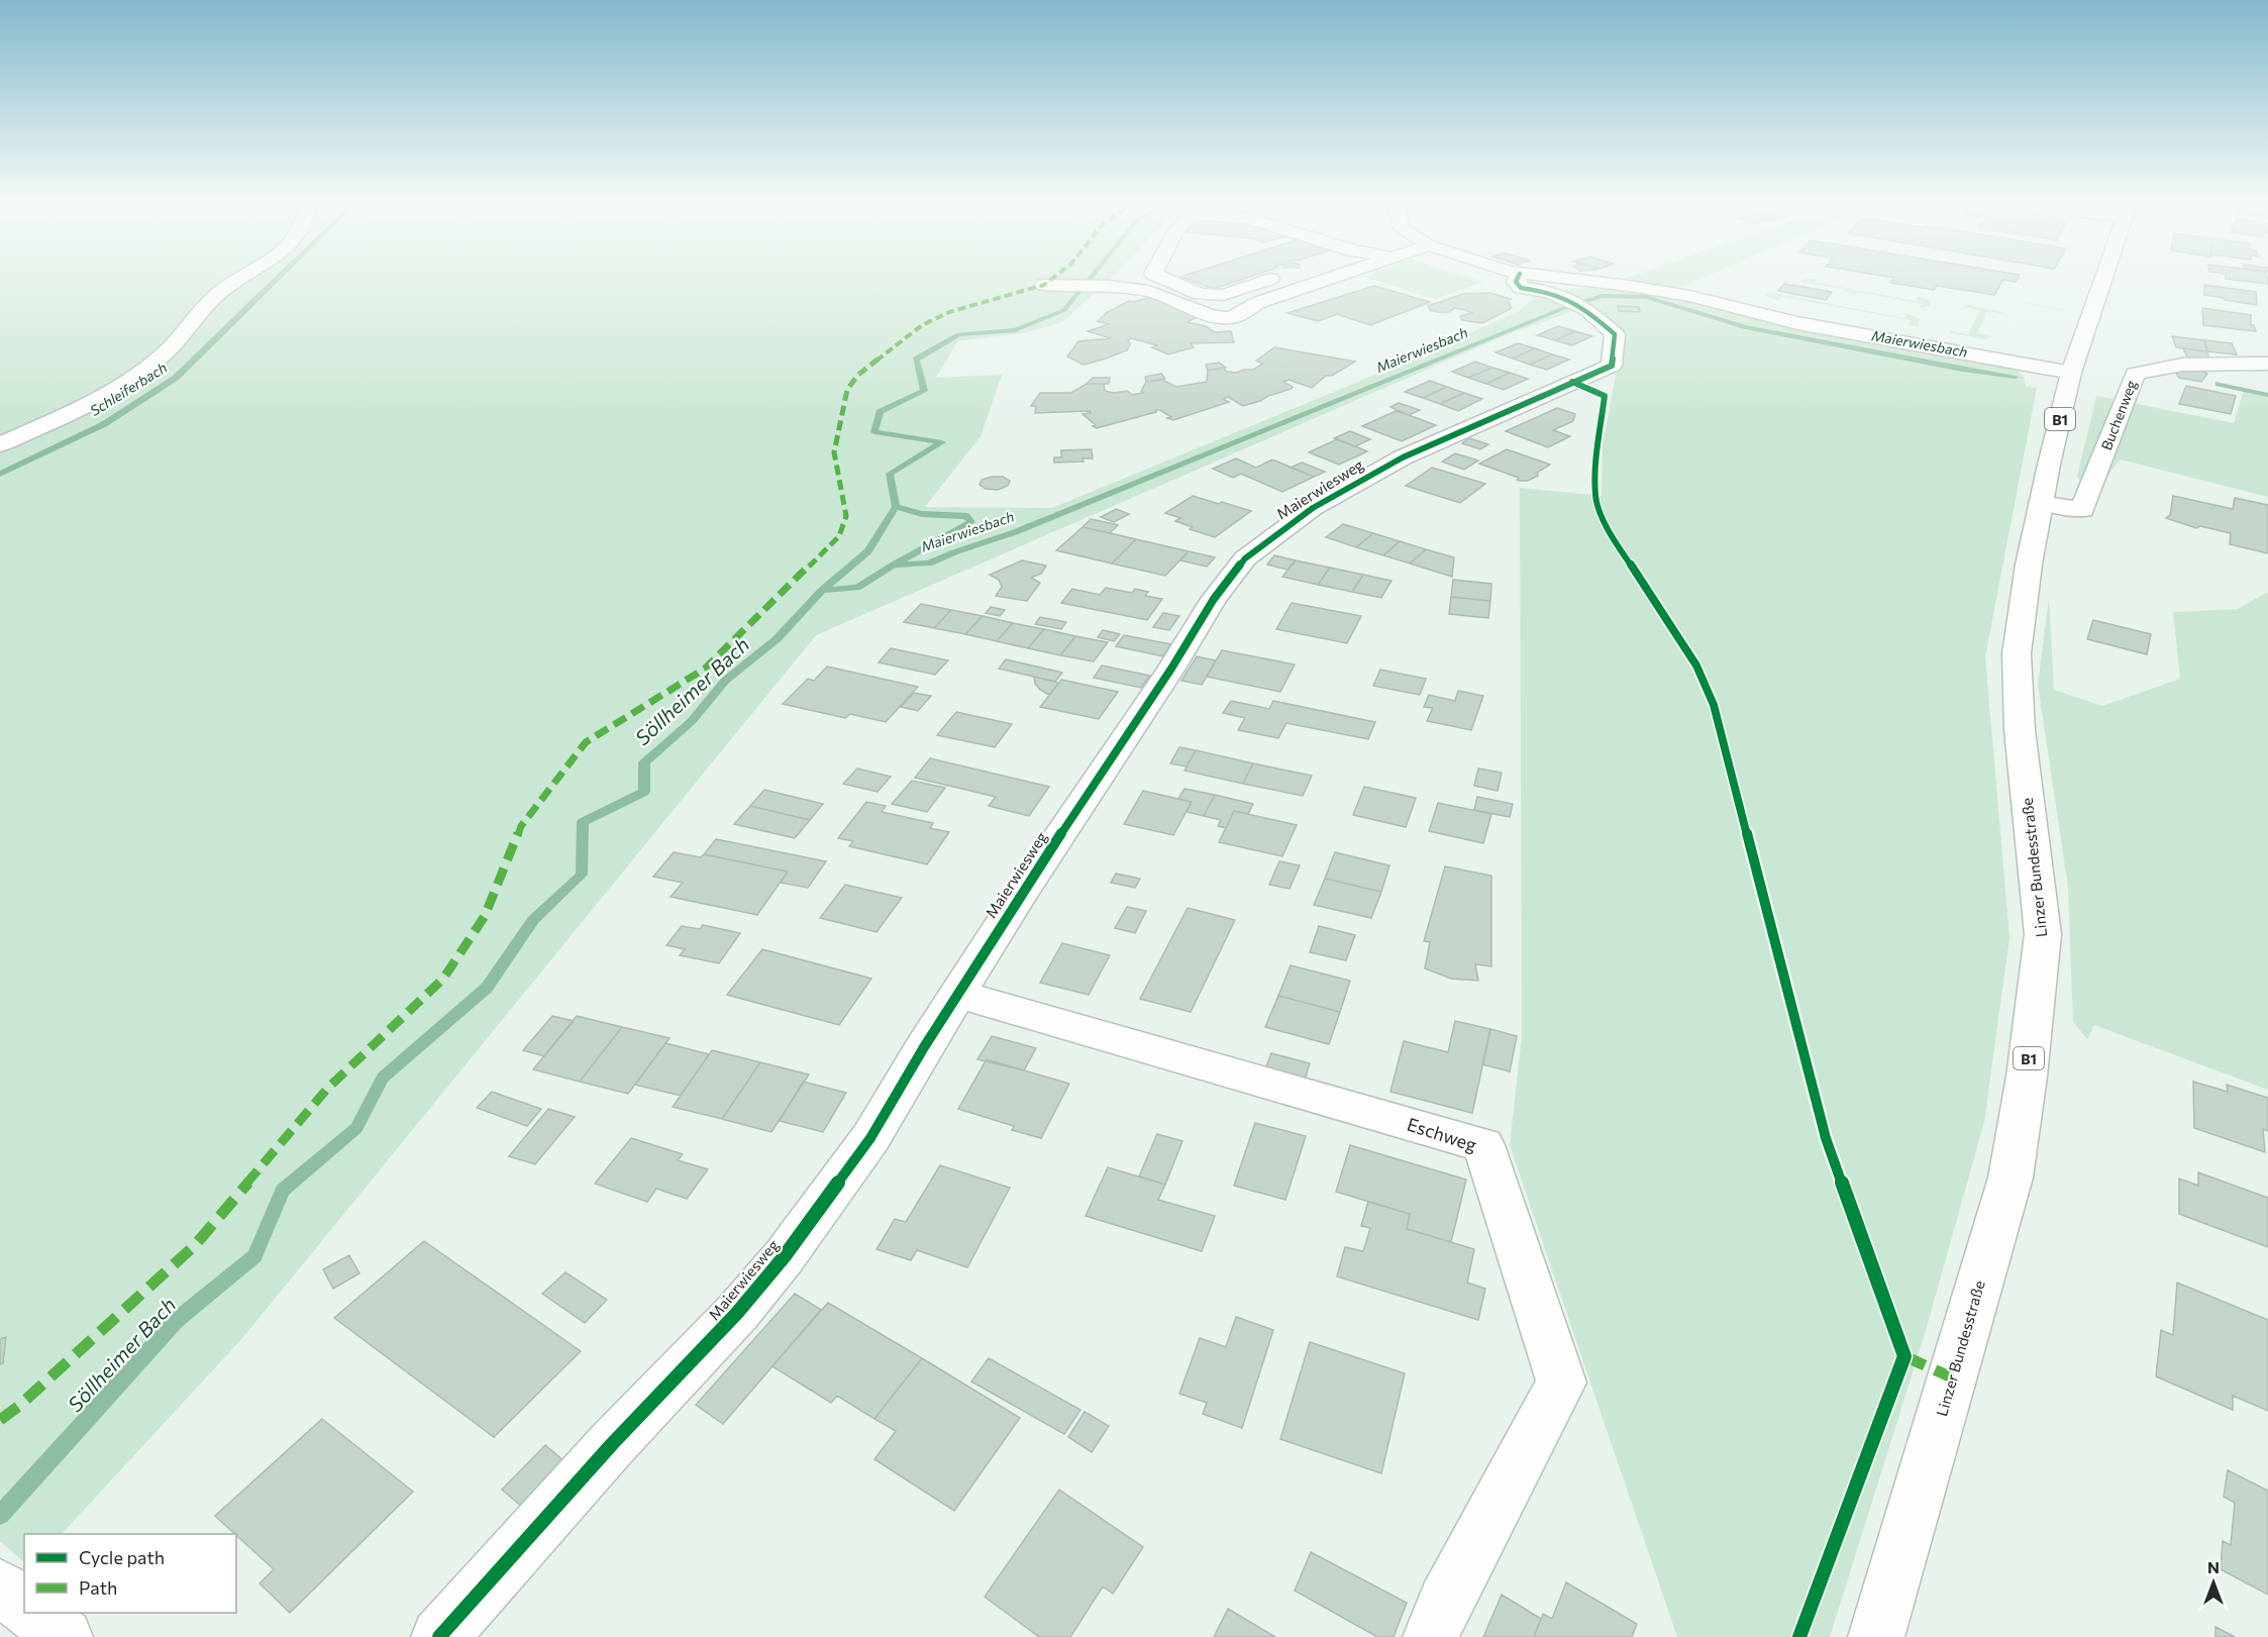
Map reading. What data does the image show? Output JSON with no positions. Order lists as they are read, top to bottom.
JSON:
{
  "streets": {
    "street": [
      "Buchenweg",
      "B1",
      "Maierwiesweg",
      "Linzer Bundesstraße",
      "Eschweg"
    ]
  },
  "crossings": [
    ["Buchenweg", "Linzer Bundesstraße"],
    ["B1", "Linzer Bundesstraße"],
    ["Maierwiesweg", "Eschweg"]
  ],
  "water": ["Maierwiesbach", "Schleiferbach", "Söllheimer Bach"],
  "legend": ["Cycle path", "Path"],
  "north": "top"
}
